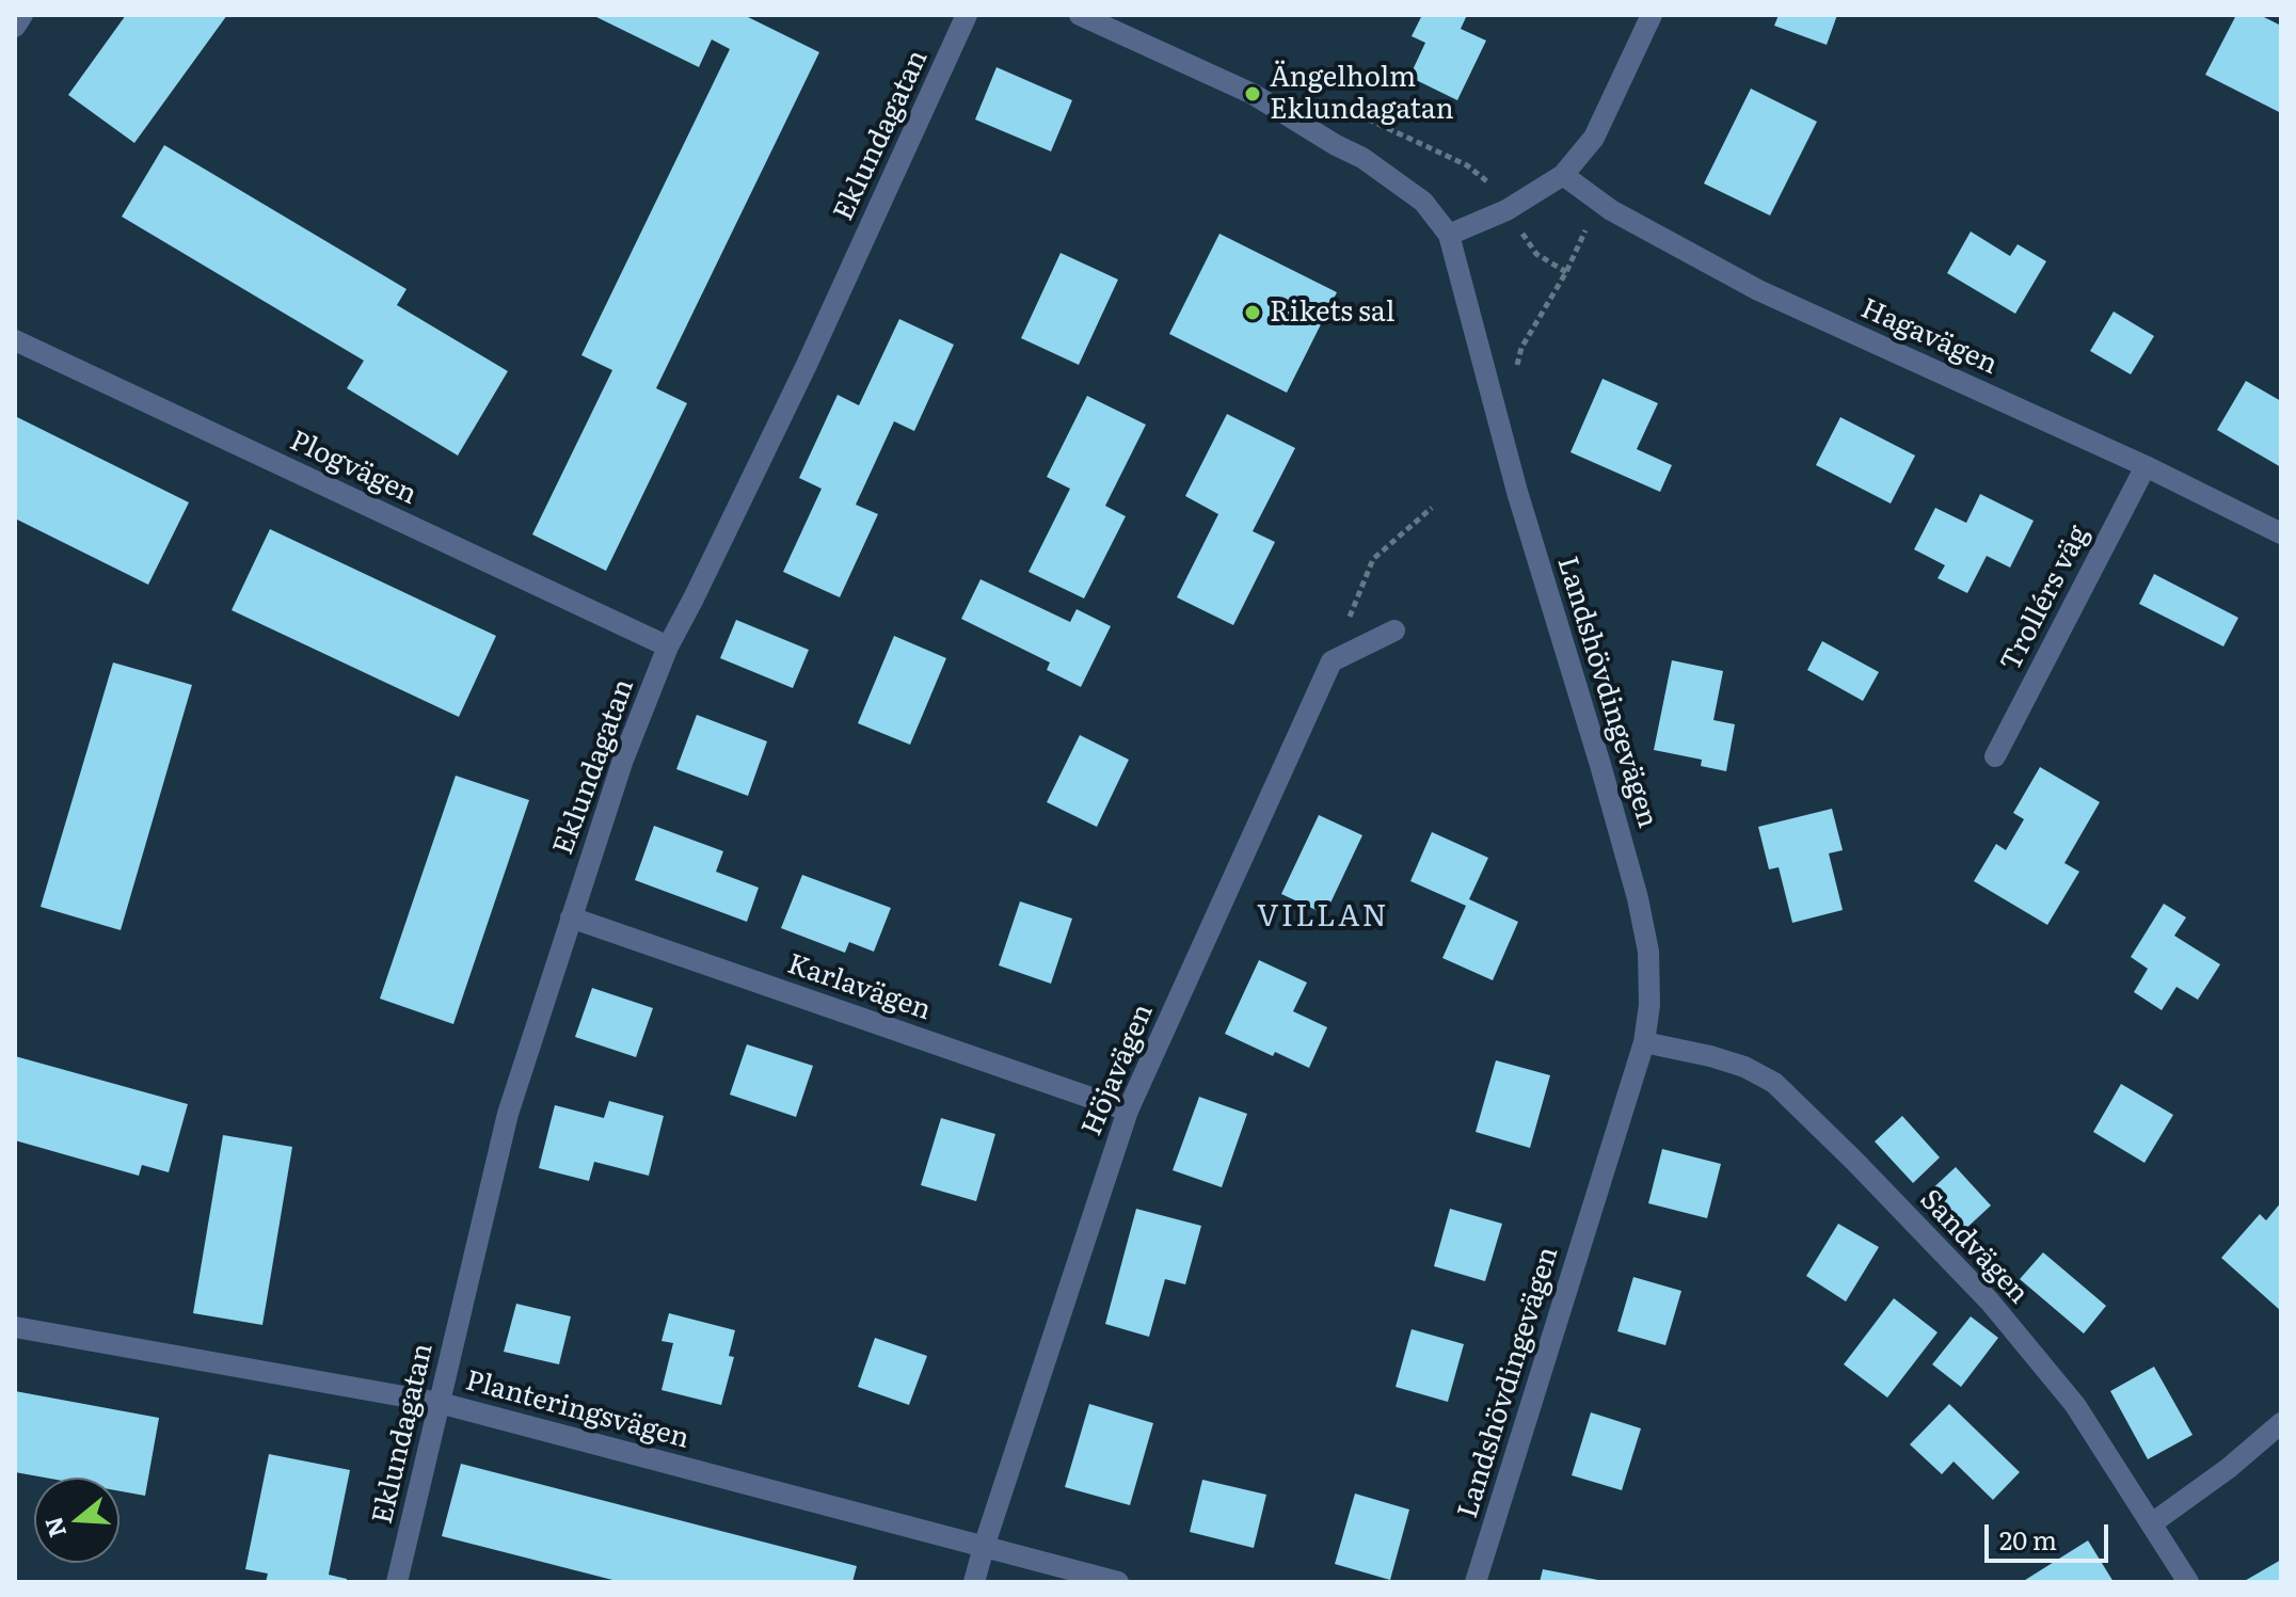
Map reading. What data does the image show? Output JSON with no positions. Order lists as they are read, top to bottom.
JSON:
{
  "streets": {
    "street": [
      "Eklundagatan",
      "Hagavägen",
      "Plogvägen",
      "Trollérs väg",
      "Landshövdingevägen",
      "Karlavägen",
      "Höjavägen",
      "Sandvägen",
      "Planteringsvägen"
    ]
  },
  "crossings": [
    ["Eklundagatan", "Plogvägen"],
    ["Eklundagatan", "Karlavägen"],
    ["Eklundagatan", "Planteringsvägen"],
    ["Hagavägen", "Trollérs väg"],
    ["Landshövdingevägen", "Sandvägen"],
    ["Karlavägen", "Höjavägen"],
    ["Höjavägen", "Planteringsvägen"]
  ],
  "districts": ["VILLAN"],
  "places": ["Ängelholm Eklundagatan", "Rikets sal"],
  "scale_bar": "20 m",
  "north": "left"
}
